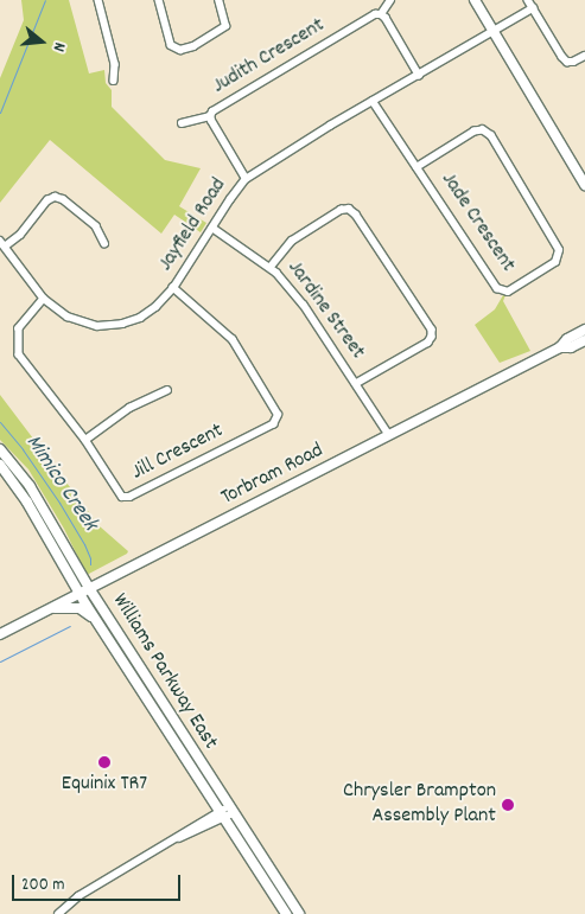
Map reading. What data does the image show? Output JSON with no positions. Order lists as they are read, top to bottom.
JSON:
{
  "streets": {
    "main road": ["Torbram Road", "Williams Parkway East"],
    "street": [
      "Judith Crescent",
      "Jade Crescent",
      "Jayfield Road",
      "Jardine Street",
      "Jill Crescent"
    ]
  },
  "crossings": [
    ["Judith Crescent", "Jayfield Road"],
    ["Jade Crescent", "Jayfield Road"],
    ["Jayfield Road", "Jardine Street"],
    ["Jayfield Road", "Jill Crescent"],
    ["Jardine Street", "Torbram Road"],
    ["Torbram Road", "Williams Parkway East"]
  ],
  "water": ["Mimico Creek"],
  "places": ["Equinix TR7", "Chrysler Brampton Assembly Plant"],
  "scale_bar": "200 m",
  "north": "right"
}
